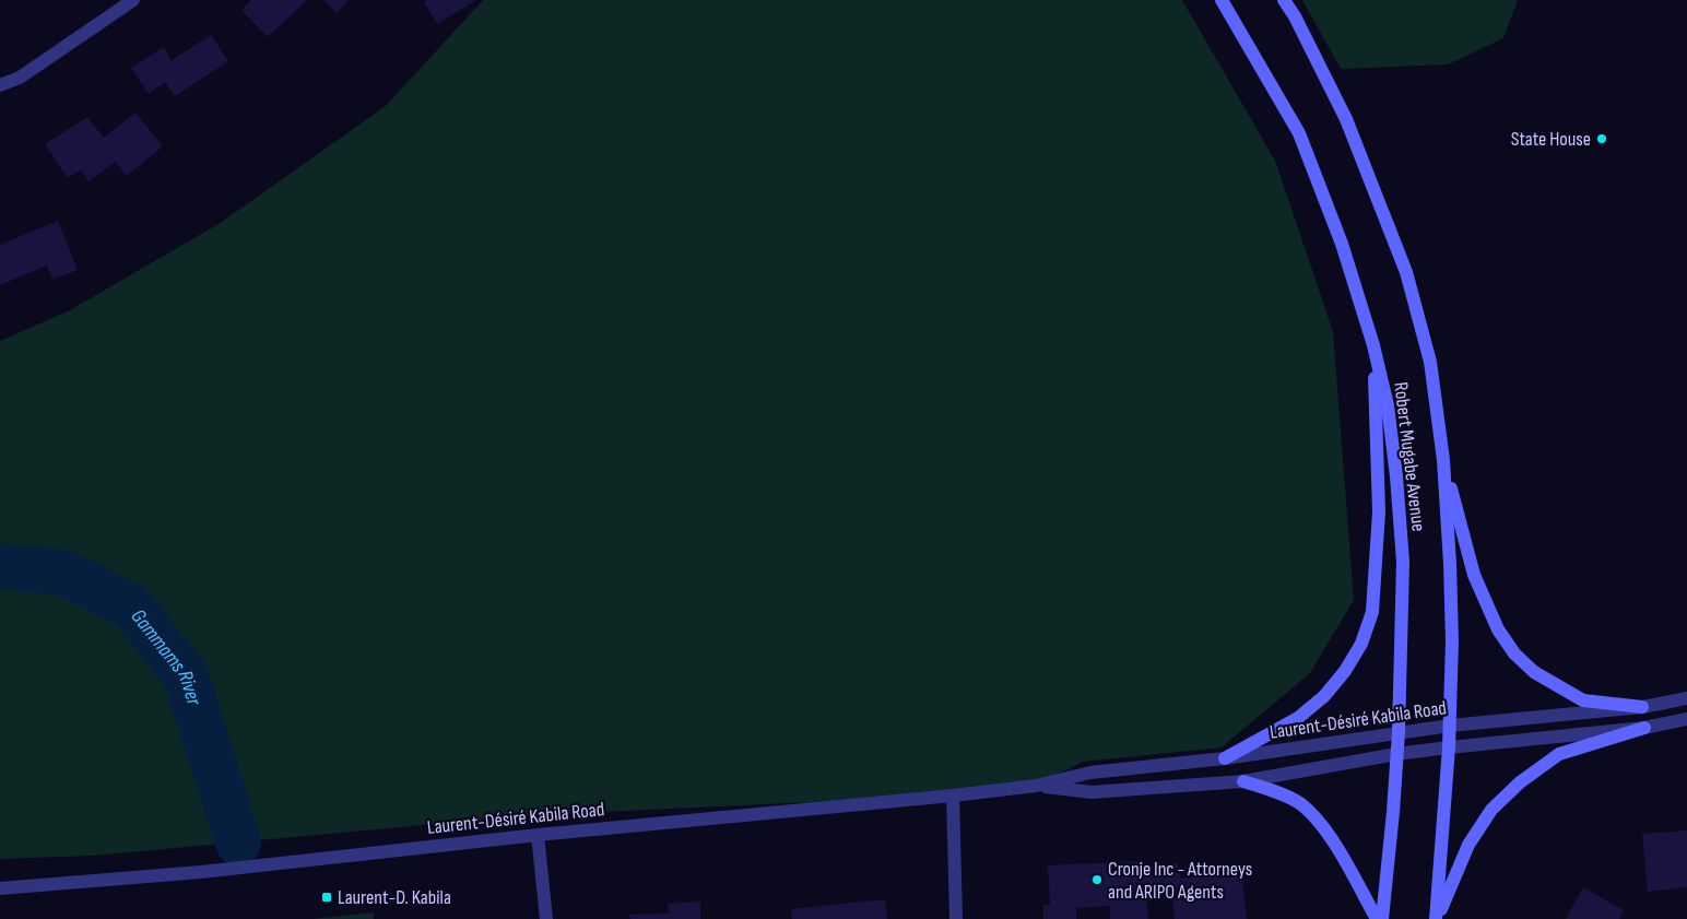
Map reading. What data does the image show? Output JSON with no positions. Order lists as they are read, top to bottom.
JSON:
{
  "streets": {
    "main road": ["Robert Mugabe Avenue"],
    "street": ["Laurent-Désiré Kabila Road"]
  },
  "crossings": [
    ["Robert Mugabe Avenue", "Laurent-Désiré Kabila Road"]
  ],
  "water": ["Gammams River"],
  "places": {
    "other": ["State House", "Cronje Inc - Attorneys and ARIPO Agents"],
    "transit": ["Laurent-D. Kabila"]
  }
}
